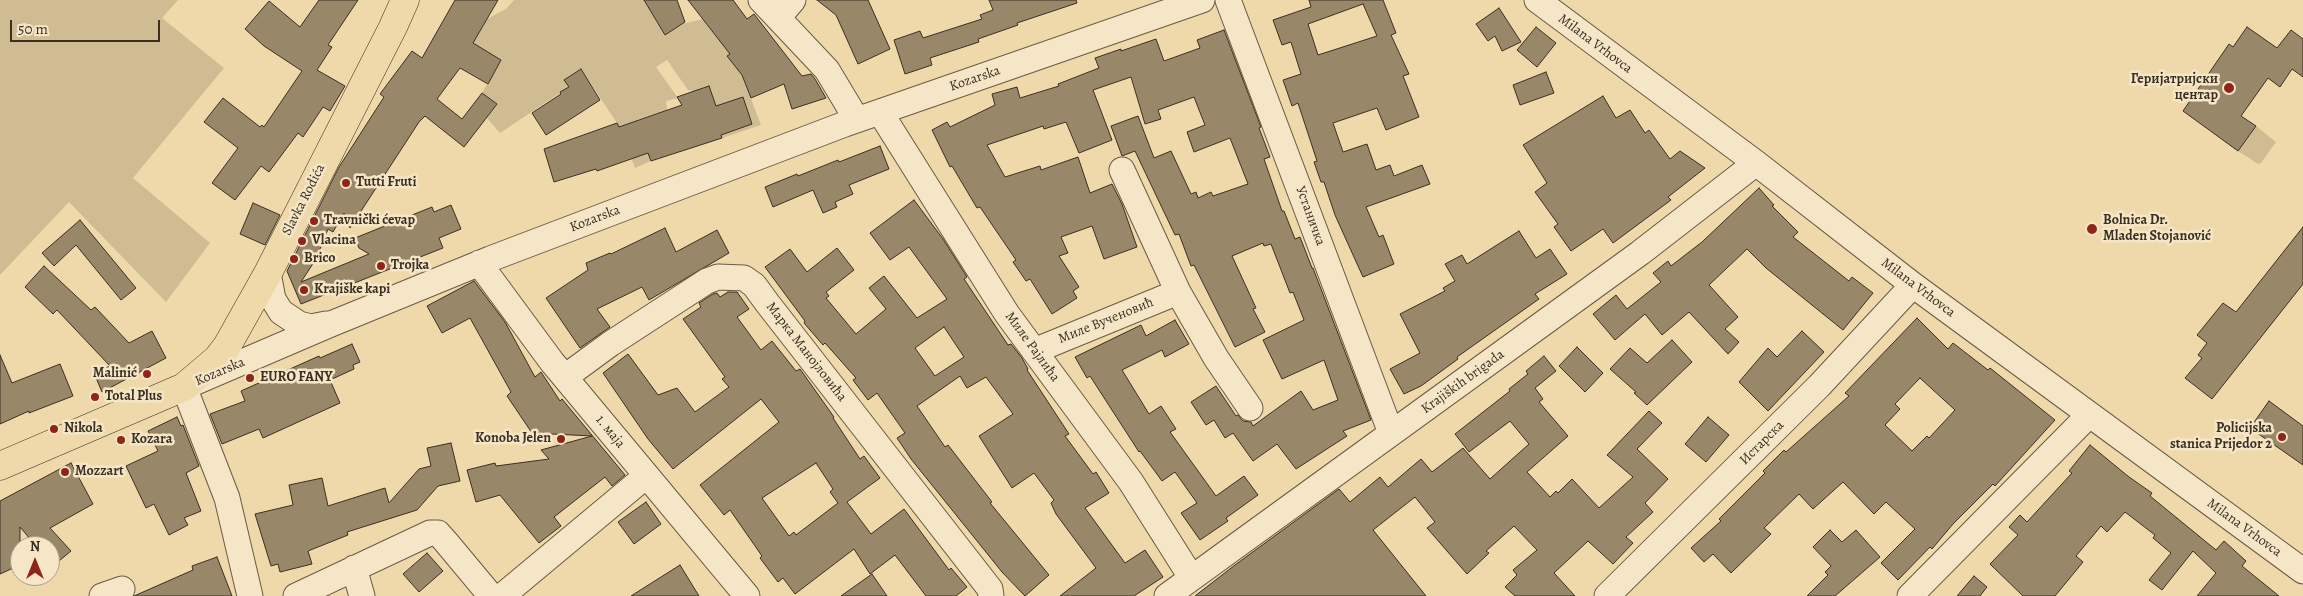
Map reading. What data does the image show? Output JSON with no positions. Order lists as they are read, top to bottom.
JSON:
{
  "streets": {
    "main road": ["Kozarska", "Slavka Rodića"],
    "street": [
      "Milana Vrhovca",
      "Устаничка",
      "Миле Вученовић",
      "Миле Рајлића",
      "Марка Манојловића",
      "Krajiških brigada",
      "1. маја",
      "Истарска"
    ]
  },
  "crossings": [
    ["Milana Vrhovca", "Krajiških brigada"],
    ["Milana Vrhovca", "Истарска"],
    ["Kozarska", "Slavka Rodića"],
    ["Kozarska", "Миле Рајлића"],
    ["Kozarska", "1. маја"],
    ["Устаничка", "Krajiških brigada"],
    ["Миле Вученовић", "Миле Рајлића"],
    ["Миле Рајлића", "Krajiških brigada"],
    ["Марка Манојловића", "1. маја"]
  ],
  "places": [
    "Геријатријски центар",
    "Tutti Fruti",
    "Travnički ćevap",
    "Bolnica Dr. Mladen Stojanović",
    "Vlacina",
    "Brico",
    "Trojka",
    "Krajiške kapi",
    "Malinić",
    "EURO FANY",
    "Total Plus",
    "Nikola",
    "Policijska stanica Prijedor 2",
    "Konoba Jelen",
    "Kozara",
    "Mozzart"
  ],
  "scale_bar": "50 m",
  "north": "top"
}
